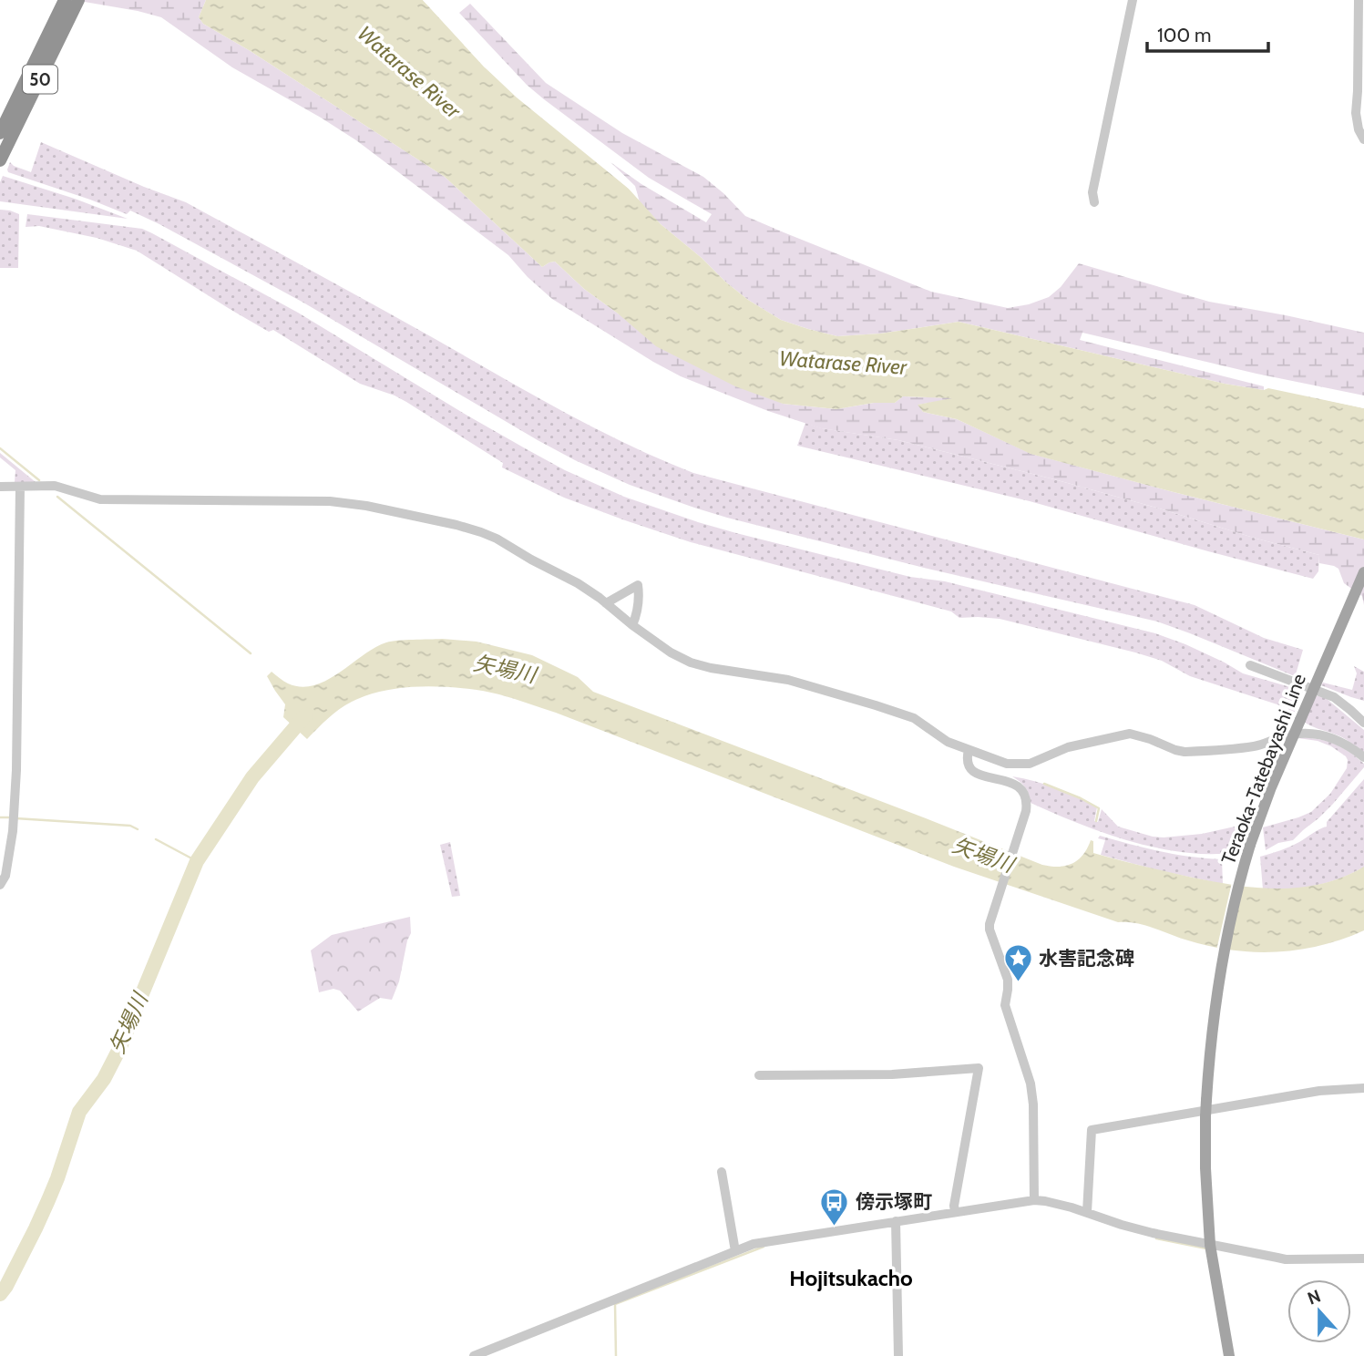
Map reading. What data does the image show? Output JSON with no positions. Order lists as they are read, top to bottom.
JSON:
{
  "streets": {
    "highway": ["50"],
    "main road": ["Teraoka-Tatebayashi Line"]
  },
  "districts": ["Hojitsukacho"],
  "water": ["Watarase River", "矢場川"],
  "places": {
    "place": ["水害記念碑"],
    "bus stop": ["傍示塚町"]
  },
  "scale_bar": "100 m",
  "north": "top"
}
